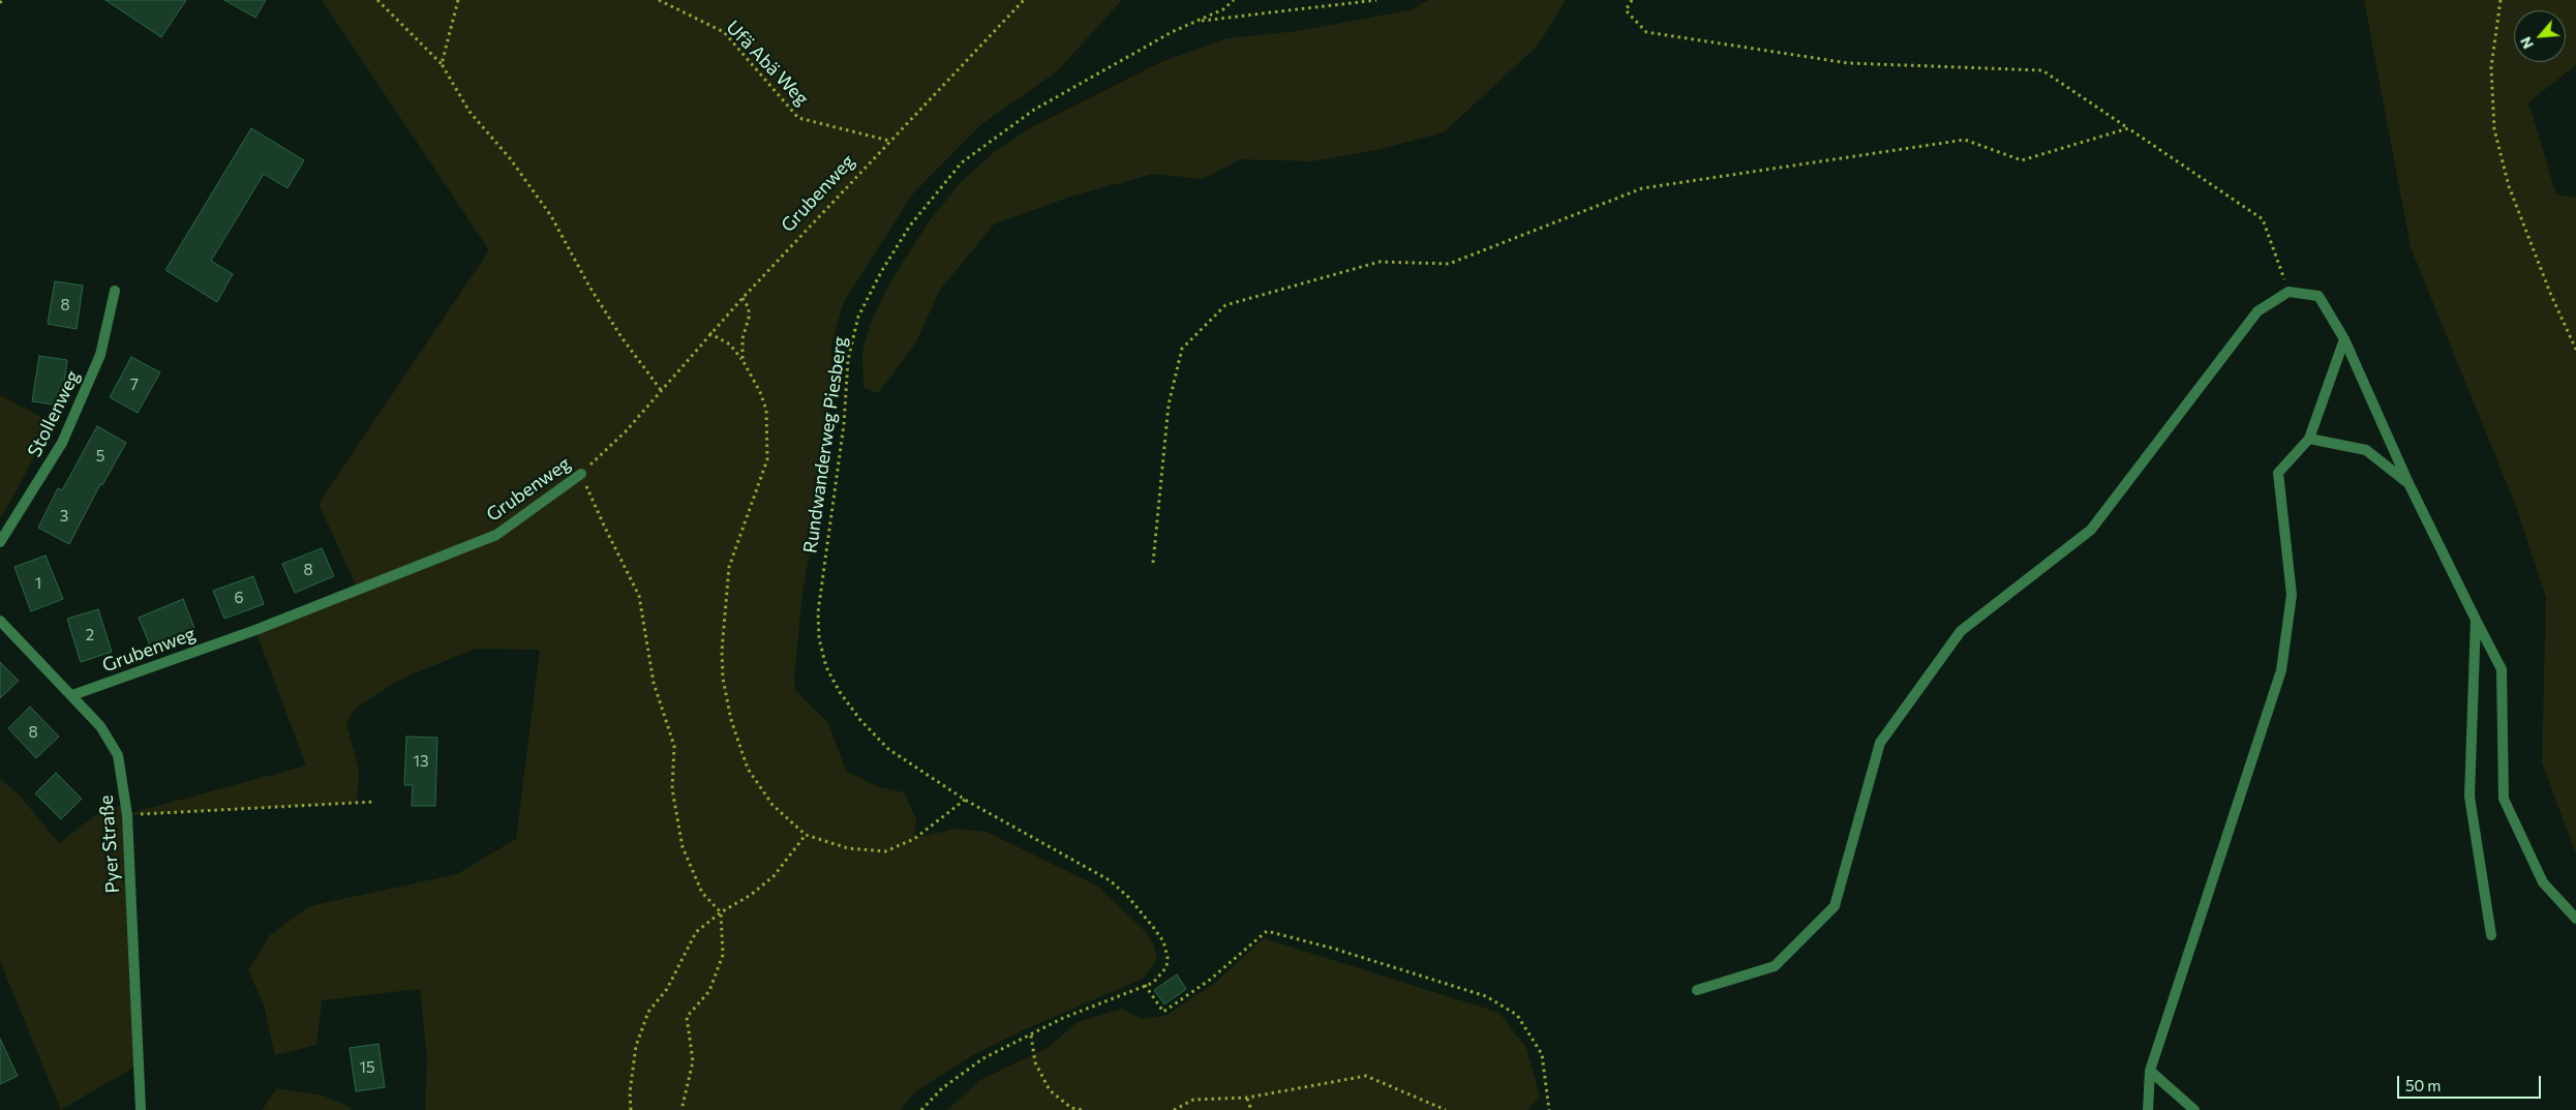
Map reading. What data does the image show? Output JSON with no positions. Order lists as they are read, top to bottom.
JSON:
{
  "streets": {
    "street": ["Grubenweg", "Stollenweg", "Pyer Straße"],
    "path": ["Ufä Abä Weg", "Rundwanderweg Piesberg"]
  },
  "crossings": [
    ["Ufä Abä Weg", "Grubenweg"],
    ["Grubenweg", "Pyer Straße"]
  ],
  "house_numbers": [
    "8",
    "7",
    "5",
    "3",
    "8",
    "1",
    "6",
    "2",
    "8",
    "13",
    "15"
  ],
  "scale_bar": "50 m",
  "north": "bottom left"
}
